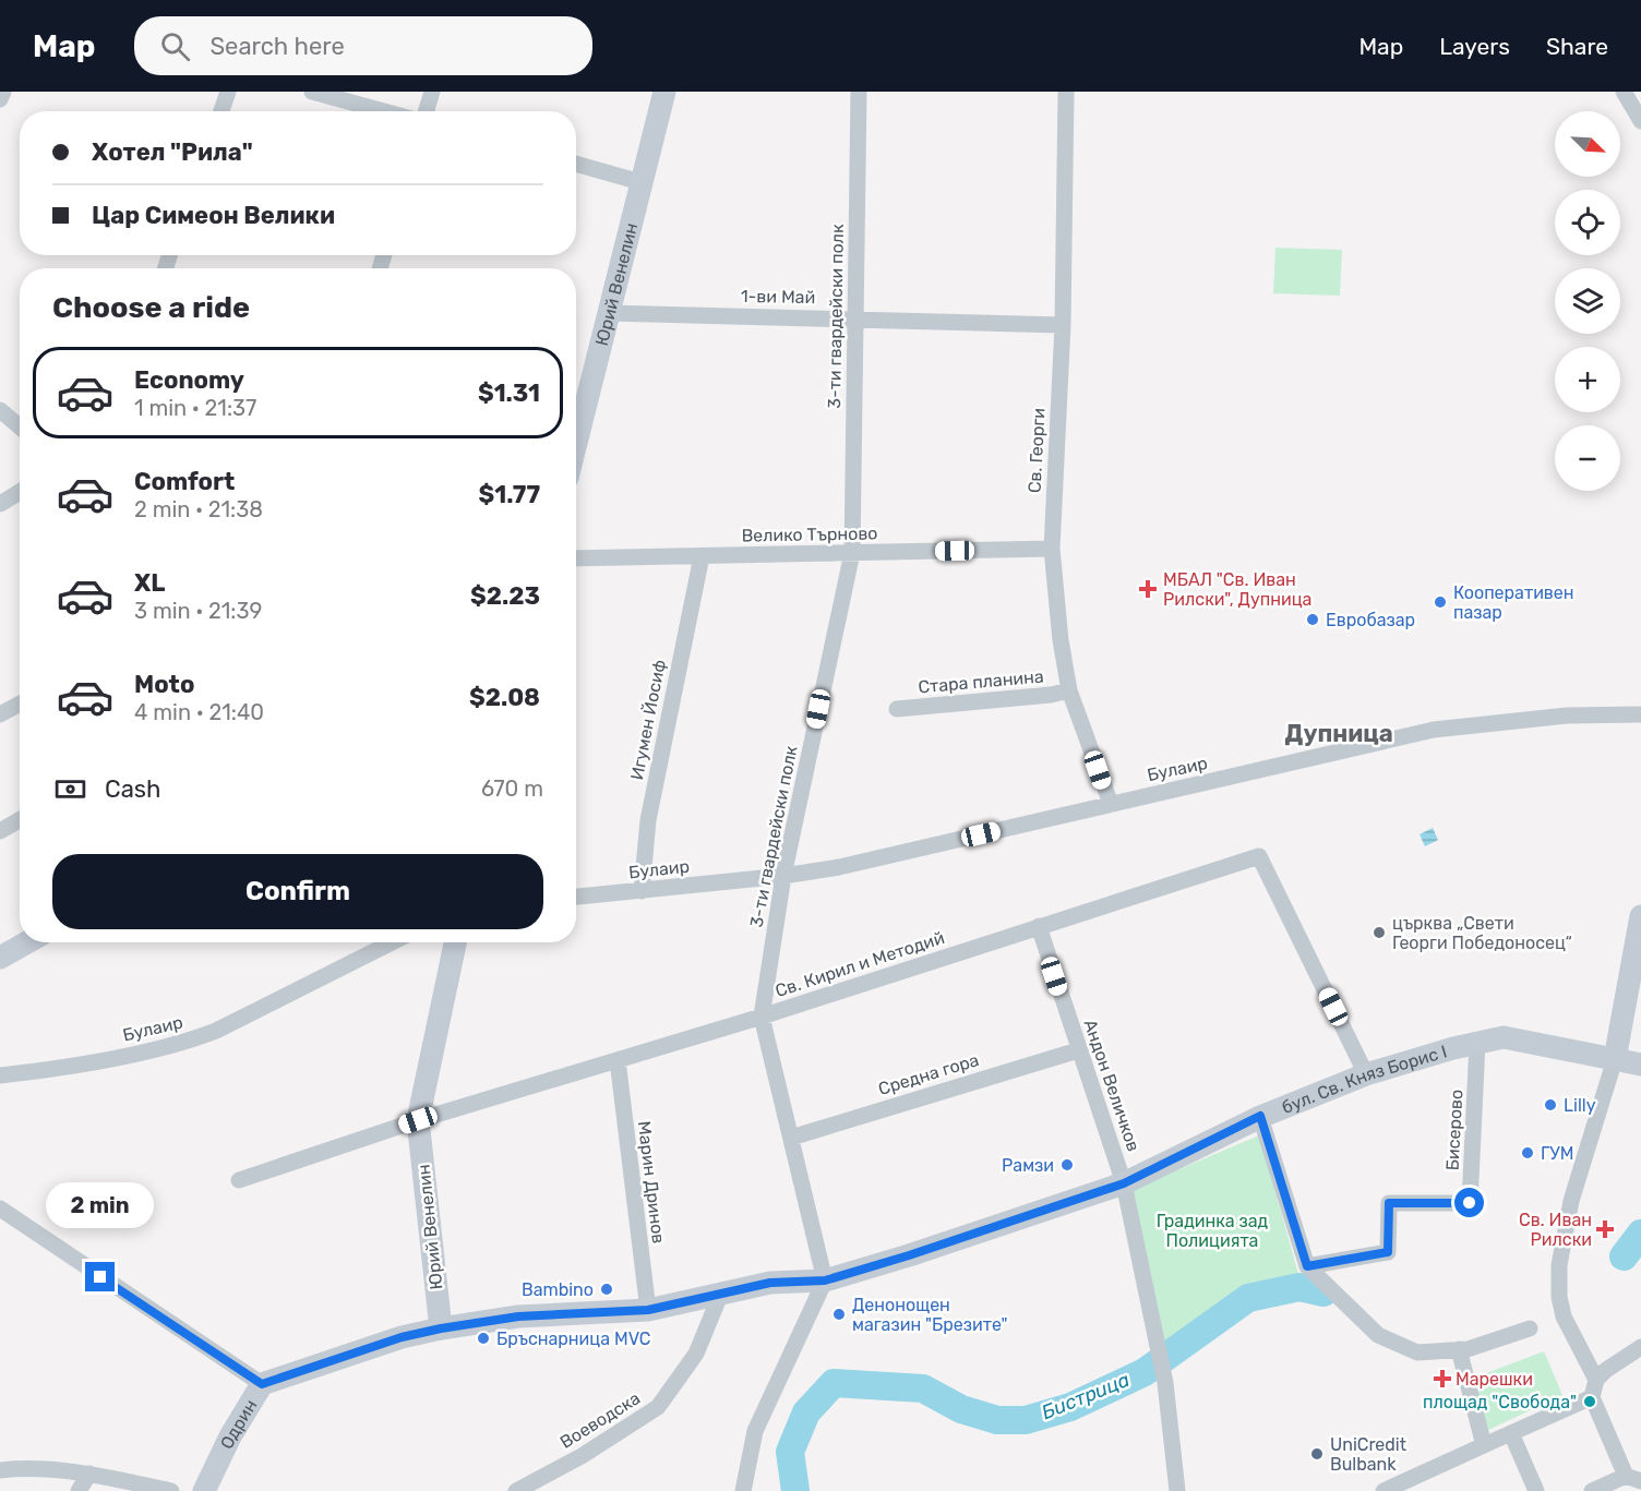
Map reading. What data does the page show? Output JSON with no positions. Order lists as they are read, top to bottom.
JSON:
{
  "streets": {
    "street": [
      "Юрий Венелин",
      "1-ви Май",
      "3-ти гвардейски полк",
      "Св. Георги",
      "Велико Търново",
      "Стара планина",
      "Игумен Йосиф",
      "Булаир",
      "Св. Кирил и Методий",
      "Средна гора",
      "бул. Св. Княз Борис I",
      "Андон Величков",
      "Бисерово",
      "Марин Дринов",
      "Воеводска",
      "Одрин"
    ]
  },
  "crossings": [
    ["Юрий Венелин", "1-ви Май"],
    ["Юрий Венелин", "Св. Кирил и Методий"],
    ["Юрий Венелин", "бул. Св. Княз Борис I"],
    ["Юрий Венелин", "Одрин"],
    ["1-ви Май", "3-ти гвардейски полк"],
    ["1-ви Май", "Св. Георги"],
    ["3-ти гвардейски полк", "Велико Търново"],
    ["3-ти гвардейски полк", "Булаир"],
    ["3-ти гвардейски полк", "Св. Кирил и Методий"],
    ["3-ти гвардейски полк", "Средна гора"],
    ["3-ти гвардейски полк", "бул. Св. Княз Борис I"],
    ["Св. Георги", "Велико Търново"],
    ["Св. Георги", "Стара планина"],
    ["Св. Георги", "Булаир"],
    ["Велико Търново", "Игумен Йосиф"],
    ["Игумен Йосиф", "Булаир"],
    ["Св. Кирил и Методий", "бул. Св. Княз Борис I"],
    ["Св. Кирил и Методий", "Андон Величков"],
    ["Св. Кирил и Методий", "Марин Дринов"],
    ["Средна гора", "Андон Величков"],
    ["бул. Св. Княз Борис I", "Андон Величков"],
    ["бул. Св. Княз Борис I", "Бисерово"],
    ["бул. Св. Княз Борис I", "Марин Дринов"],
    ["бул. Св. Княз Борис I", "Воеводска"],
    ["бул. Св. Княз Борис I", "Одрин"]
  ],
  "districts": ["Дупница"],
  "water": ["Бистрица"],
  "parks": ["Градинка зад Полицията"],
  "places": {
    "health": ["МБАЛ \"Св. Иван Рилски\", Дупница", "Св. Иван Рилски", "Марешки"],
    "other": [
      "Кооперативен пазар",
      "Евробазар",
      "църква „Свети Георги Победоносец“",
      "Lilly",
      "ГУМ",
      "Рамзи",
      "Bambino",
      "Денонощен магазин \"Брезите\"",
      "Бръснарница MVC",
      "площад \"Свобода\"",
      "UniCredit Bulbank"
    ]
  },
  "north": "bottom right",
  "page": {
    "header": "Map",
    "search": "Search here",
    "nav": ["Map", "Layers", "Share"],
    "map_buttons": ["+", "−"],
    "banner": ["Хотел \"Рила\"", "Цар Симеон Велики"],
    "heading": "Choose a ride",
    "list": [
      {
        "name": "Economy",
        "note": "1 min · 21:37",
        "value": "$1.31"
      },
      {
        "name": "Comfort",
        "note": "2 min · 21:38",
        "value": "$1.77"
      },
      {
        "name": "XL",
        "note": "3 min · 21:39",
        "value": "$2.23"
      },
      {
        "name": "Moto",
        "note": "4 min · 21:40",
        "value": "$2.08"
      }
    ],
    "pay": ["Cash", "670 m"],
    "buttons": "Confirm",
    "bubble": "2 min"
  }
}
